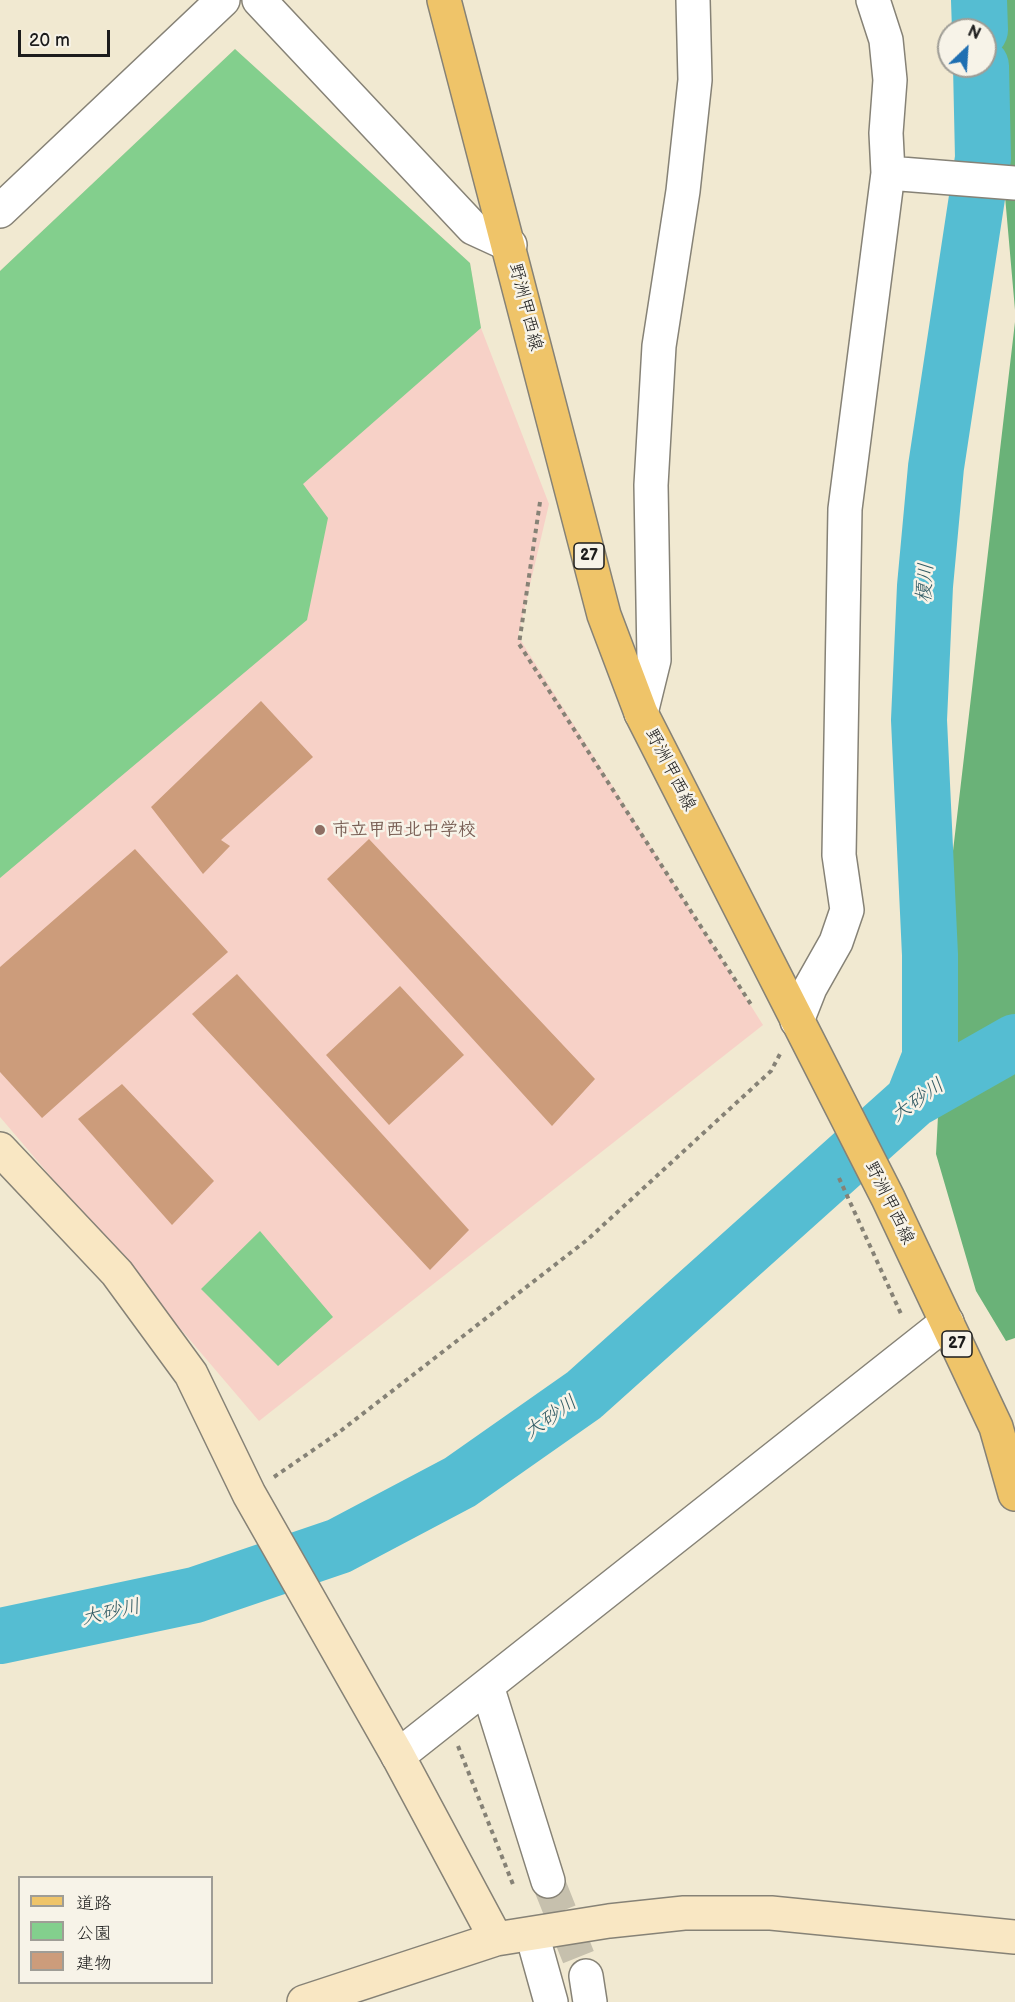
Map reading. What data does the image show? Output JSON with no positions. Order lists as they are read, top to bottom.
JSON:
{
  "streets": {
    "main road": ["野洲甲西線", "27"]
  },
  "water": ["榎川", "大砂川"],
  "places": ["市立甲西北中学校"],
  "legend": ["道路", "公園", "建物"],
  "scale_bar": "20 m",
  "north": "top right"
}
